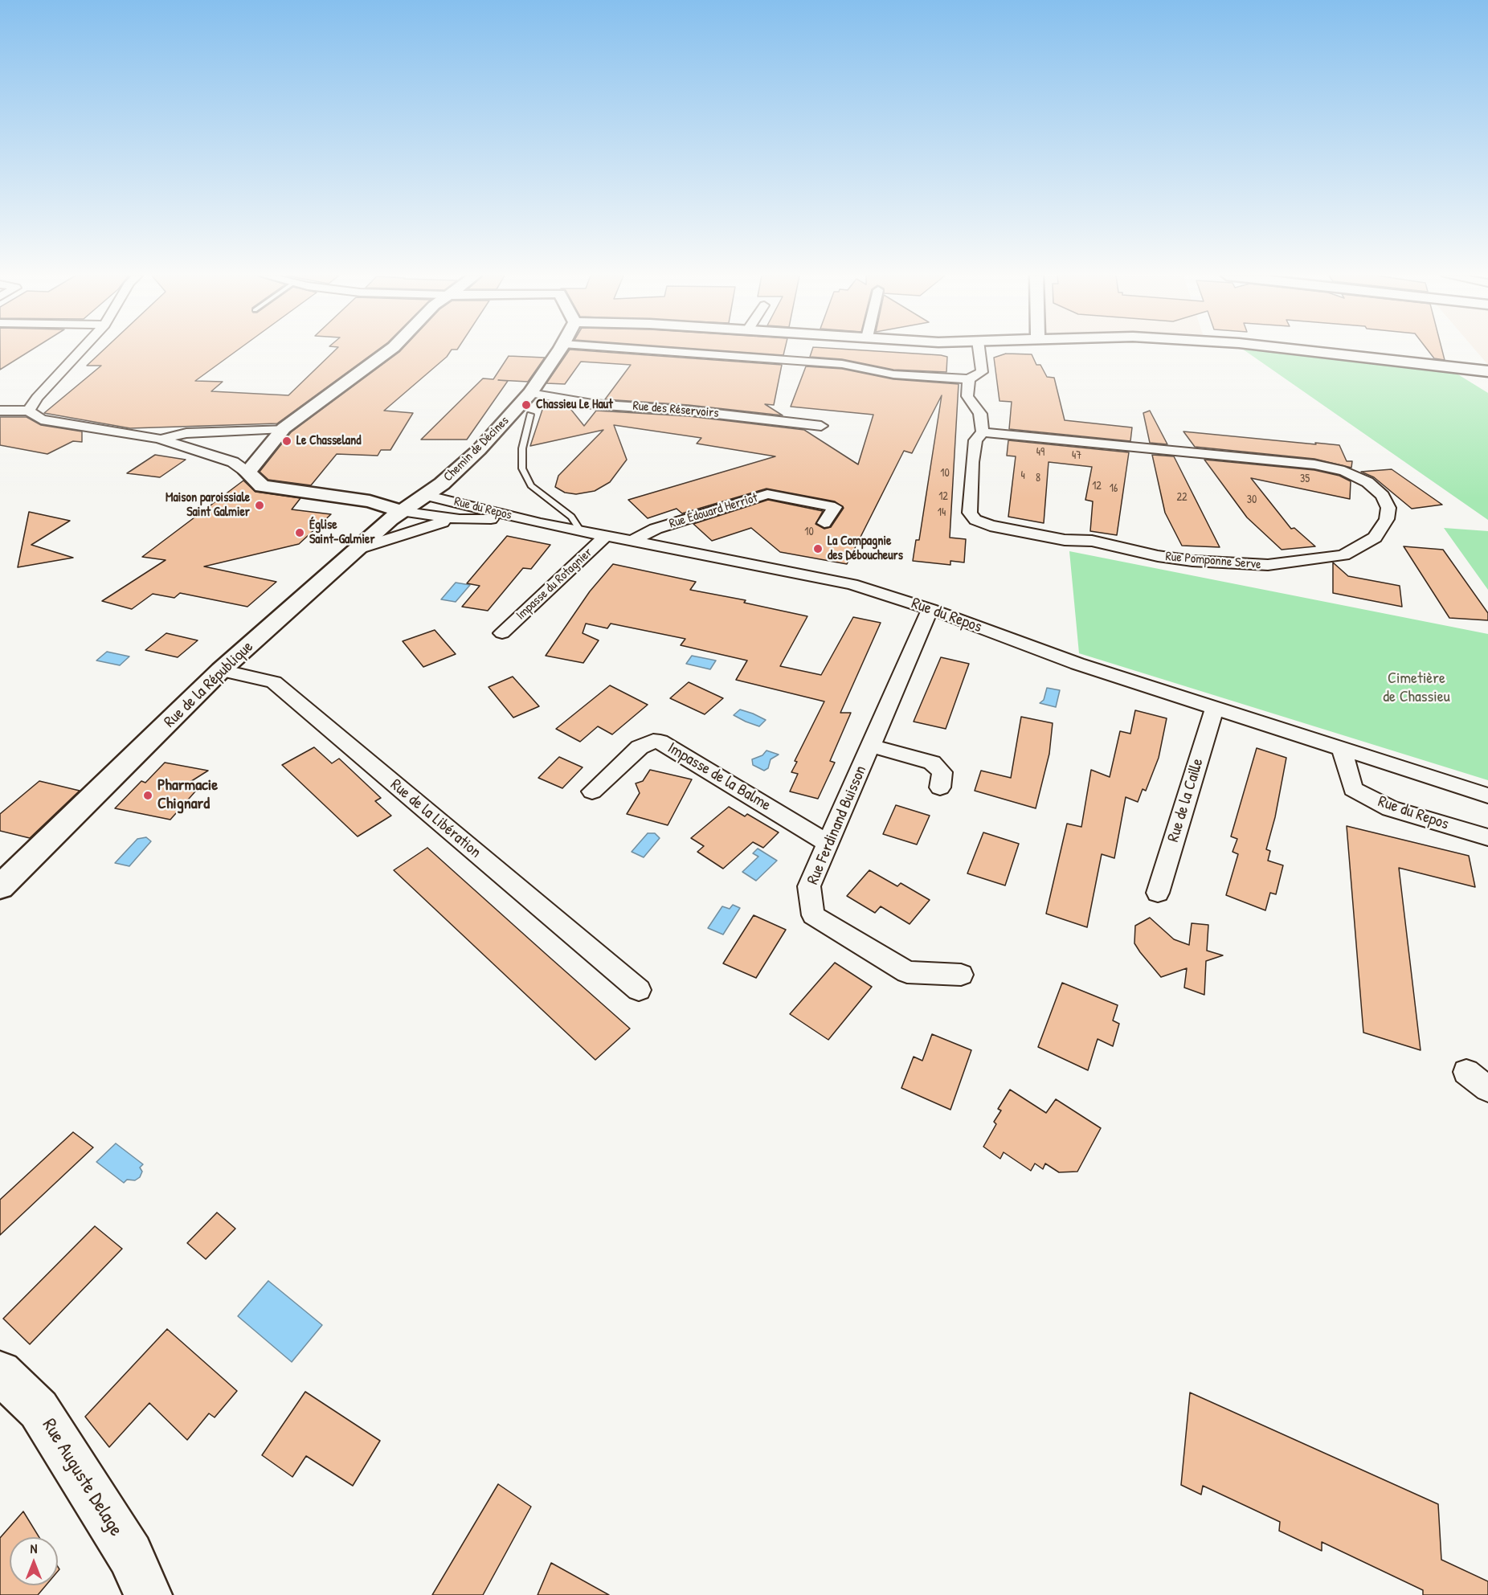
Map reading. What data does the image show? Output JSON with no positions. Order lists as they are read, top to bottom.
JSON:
{
  "streets": {
    "street": [
      "Rue des Réservoirs",
      "Chemin de Décines",
      "Rue du Repos",
      "Rue Édouard Herriot",
      "Rue Pomponne Serve",
      "Impasse du Rotagnier",
      "Rue de la République",
      "Impasse de la Balme",
      "Rue de la Caille",
      "Rue de la Libération",
      "Rue Ferdinand Buisson",
      "Rue Auguste Delage"
    ]
  },
  "crossings": [
    ["Rue des Réservoirs", "Chemin de Décines"],
    ["Chemin de Décines", "Rue du Repos"],
    ["Chemin de Décines", "Rue de la République"],
    ["Rue du Repos", "Rue Édouard Herriot"],
    ["Rue du Repos", "Impasse du Rotagnier"],
    ["Rue du Repos", "Rue de la République"],
    ["Rue du Repos", "Rue de la Caille"],
    ["Rue du Repos", "Rue Ferdinand Buisson"],
    ["Rue de la République", "Rue de la Libération"],
    ["Impasse de la Balme", "Rue Ferdinand Buisson"]
  ],
  "parks": ["Cimetière de Chassieu"],
  "places": [
    "Chassieu Le Haut",
    "Le Chasseland",
    "Maison paroissiale Saint Galmier",
    "Église Saint-Galmier",
    "La Compagnie des Déboucheurs",
    "Pharmacie Chignard"
  ],
  "house_numbers": [
    "49",
    "47",
    "10",
    "4",
    "8",
    "35",
    "12",
    "16",
    "12",
    "22",
    "30",
    "14",
    "10"
  ],
  "north": "top"
}
